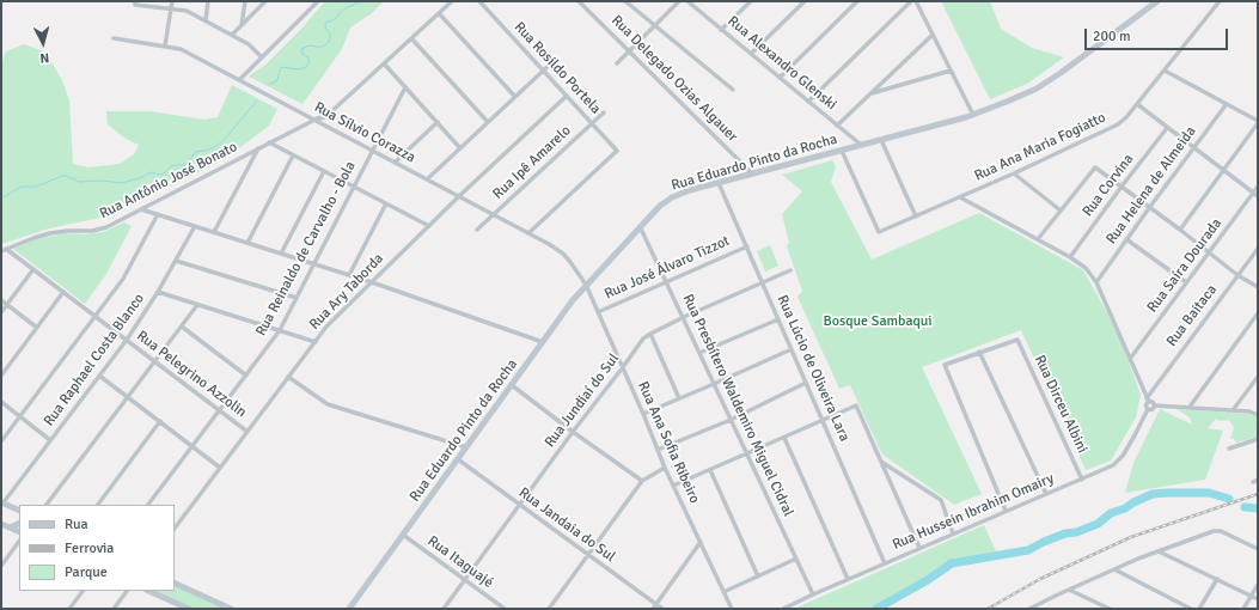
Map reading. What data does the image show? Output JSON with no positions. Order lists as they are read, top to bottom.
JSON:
{
  "streets": {
    "main road": ["Rua Eduardo Pinto da Rocha"],
    "street": [
      "Rua Alexandro Glenski",
      "Rua Rosildo Portela",
      "Rua Delegado Ozias Algauer",
      "Rua Sílvio Corazza",
      "Rua Ana Maria Fogiatto",
      "Rua Ipê Amarelo",
      "Rua Antônio José Bonato",
      "Rua Corvina",
      "Rua Helena de Almeida",
      "Rua Reinaldo de Carvalho - Bola",
      "Rua Saíra Dourada",
      "Rua José Álvaro Tizzot",
      "Rua Ary Taborda",
      "Rua Baitaca",
      "Rua Raphael Costa Blanco",
      "Rua Lúcio de Oliveira Lara",
      "Rua Pelegrino Azzolin",
      "Rua Jundiaí do Sul",
      "Rua Dirceu Albini",
      "Rua Presbítero Waldemiro Miguel Cidral",
      "Rua Ana Sofia Ribeiro",
      "Rua Hussein Ibrahim Omairy",
      "Rua Jandaia do Sul",
      "Rua Itaguajé"
    ]
  },
  "crossings": [
    ["Rua Alexandro Glenski", "Rua Eduardo Pinto da Rocha"],
    ["Rua Rosildo Portela", "Rua Sílvio Corazza"],
    ["Rua Rosildo Portela", "Rua Ipê Amarelo"],
    ["Rua Rosildo Portela", "Rua Ary Taborda"],
    ["Rua Delegado Ozias Algauer", "Rua Eduardo Pinto da Rocha"],
    ["Rua Sílvio Corazza", "Rua Ipê Amarelo"],
    ["Rua Sílvio Corazza", "Rua Eduardo Pinto da Rocha"],
    ["Rua Sílvio Corazza", "Rua Antônio José Bonato"],
    ["Rua Sílvio Corazza", "Rua Reinaldo de Carvalho - Bola"],
    ["Rua Sílvio Corazza", "Rua Ary Taborda"],
    ["Rua Sílvio Corazza", "Rua Ana Sofia Ribeiro"],
    ["Rua Ana Maria Fogiatto", "Rua Eduardo Pinto da Rocha"],
    ["Rua Eduardo Pinto da Rocha", "Rua Lúcio de Oliveira Lara"],
    ["Rua Eduardo Pinto da Rocha", "Rua Presbítero Waldemiro Miguel Cidral"],
    ["Rua Eduardo Pinto da Rocha", "Rua Ana Sofia Ribeiro"],
    ["Rua Eduardo Pinto da Rocha", "Rua Jandaia do Sul"],
    ["Rua Eduardo Pinto da Rocha", "Rua Itaguajé"],
    ["Rua Antônio José Bonato", "Rua Pelegrino Azzolin"],
    ["Rua Reinaldo de Carvalho - Bola", "Rua Pelegrino Azzolin"],
    ["Rua José Álvaro Tizzot", "Rua Lúcio de Oliveira Lara"],
    ["Rua José Álvaro Tizzot", "Rua Presbítero Waldemiro Miguel Cidral"],
    ["Rua José Álvaro Tizzot", "Rua Ana Sofia Ribeiro"],
    ["Rua Ary Taborda", "Rua Pelegrino Azzolin"],
    ["Rua Baitaca", "Rua Hussein Ibrahim Omairy"],
    ["Rua Raphael Costa Blanco", "Rua Pelegrino Azzolin"],
    ["Rua Lúcio de Oliveira Lara", "Rua Jundiaí do Sul"],
    ["Rua Lúcio de Oliveira Lara", "Rua Hussein Ibrahim Omairy"],
    ["Rua Jundiaí do Sul", "Rua Presbítero Waldemiro Miguel Cidral"],
    ["Rua Jundiaí do Sul", "Rua Ana Sofia Ribeiro"],
    ["Rua Jundiaí do Sul", "Rua Jandaia do Sul"],
    ["Rua Jundiaí do Sul", "Rua Itaguajé"],
    ["Rua Dirceu Albini", "Rua Hussein Ibrahim Omairy"],
    ["Rua Presbítero Waldemiro Miguel Cidral", "Rua Hussein Ibrahim Omairy"]
  ],
  "parks": ["Bosque Sambaqui"],
  "legend": ["Rua", "Ferrovia", "Parque"],
  "scale_bar": "200 m",
  "north": "bottom"
}
